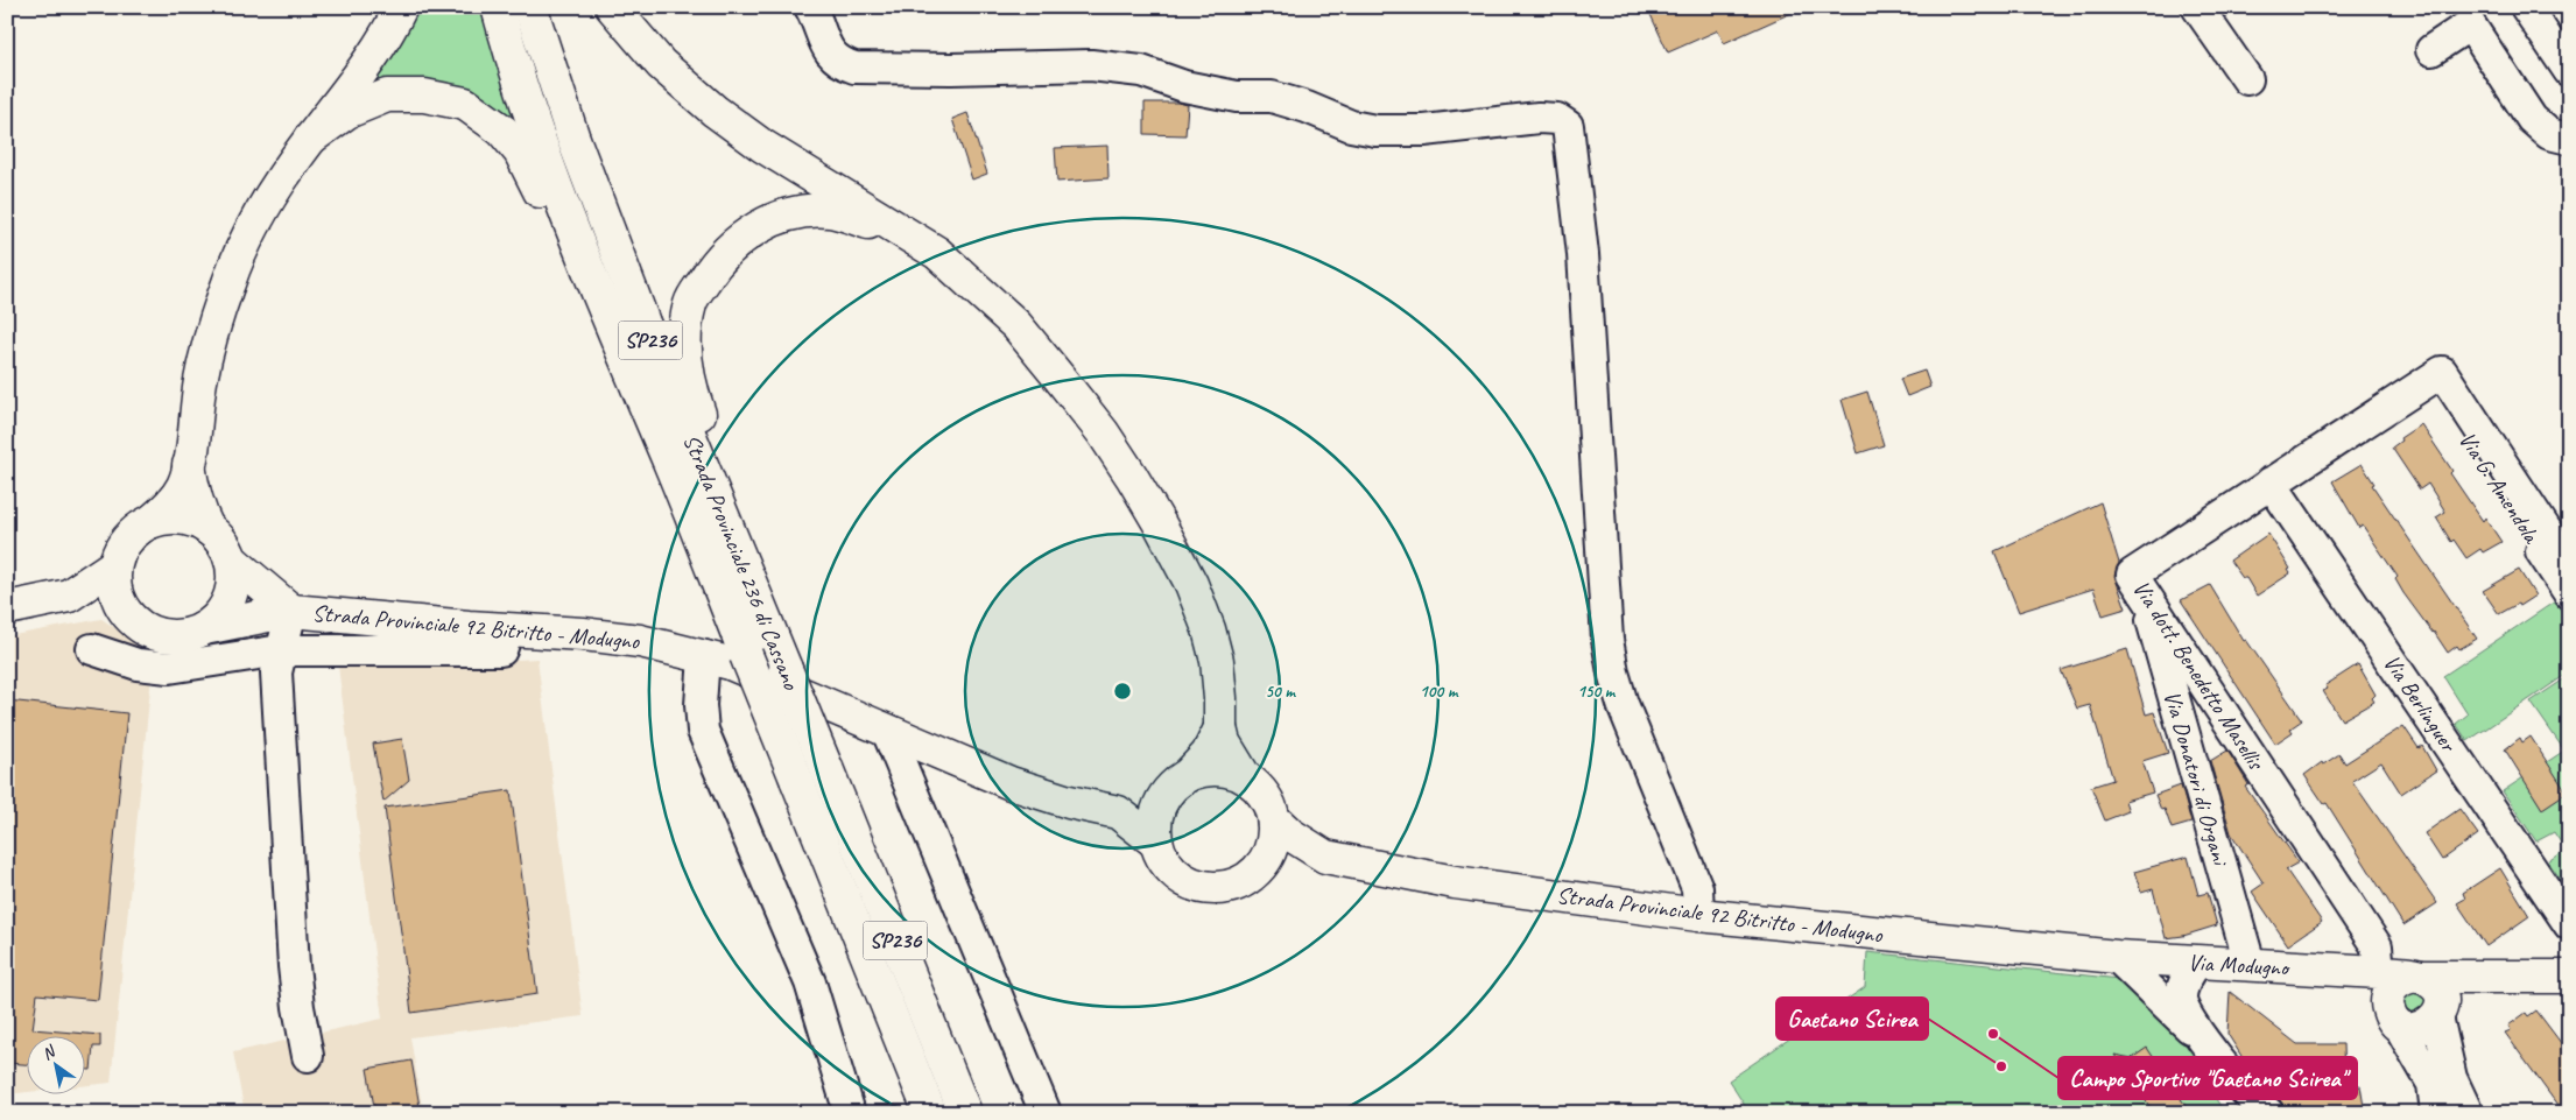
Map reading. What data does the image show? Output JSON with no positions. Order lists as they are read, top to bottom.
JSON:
{
  "streets": {
    "main road": [
      "SP236",
      "Strada Provinciale 236 di Cassano",
      "Strada Provinciale 92 Bitritto - Modugno",
      "Via Modugno"
    ],
    "street": [
      "Via G. Amendola",
      "Via dott. Benedetto Masellis",
      "Via Berlinguer",
      "Via Donatori di Organi"
    ]
  },
  "crossings": [
    ["Via G. Amendola", "Via dott. Benedetto Masellis"],
    ["Strada Provinciale 92 Bitritto - Modugno", "Via Modugno"],
    ["Via dott. Benedetto Masellis", "Via Berlinguer"],
    ["Via dott. Benedetto Masellis", "Via Donatori di Organi"],
    ["Via dott. Benedetto Masellis", "Via Modugno"],
    ["Via Donatori di Organi", "Via Modugno"]
  ],
  "places": ["Campo Sportivo \"Gaetano Scirea\"", "Gaetano Scirea"],
  "north": "top left",
  "rings": ["50 m", "100 m", "150 m"]
}
